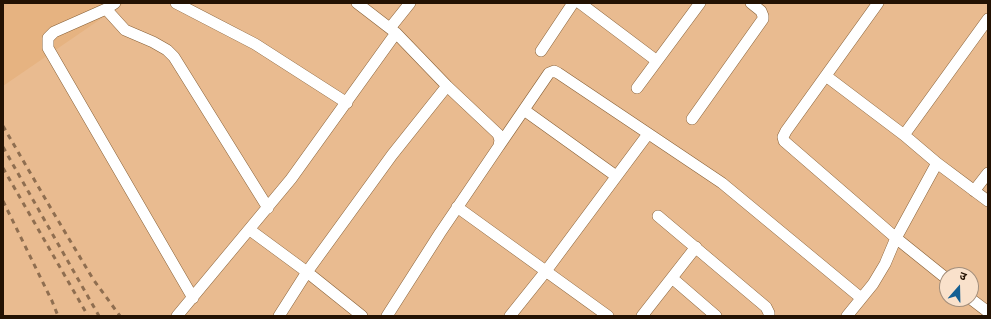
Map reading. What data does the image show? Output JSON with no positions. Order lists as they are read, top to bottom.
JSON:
{
  "north": "top"
}
